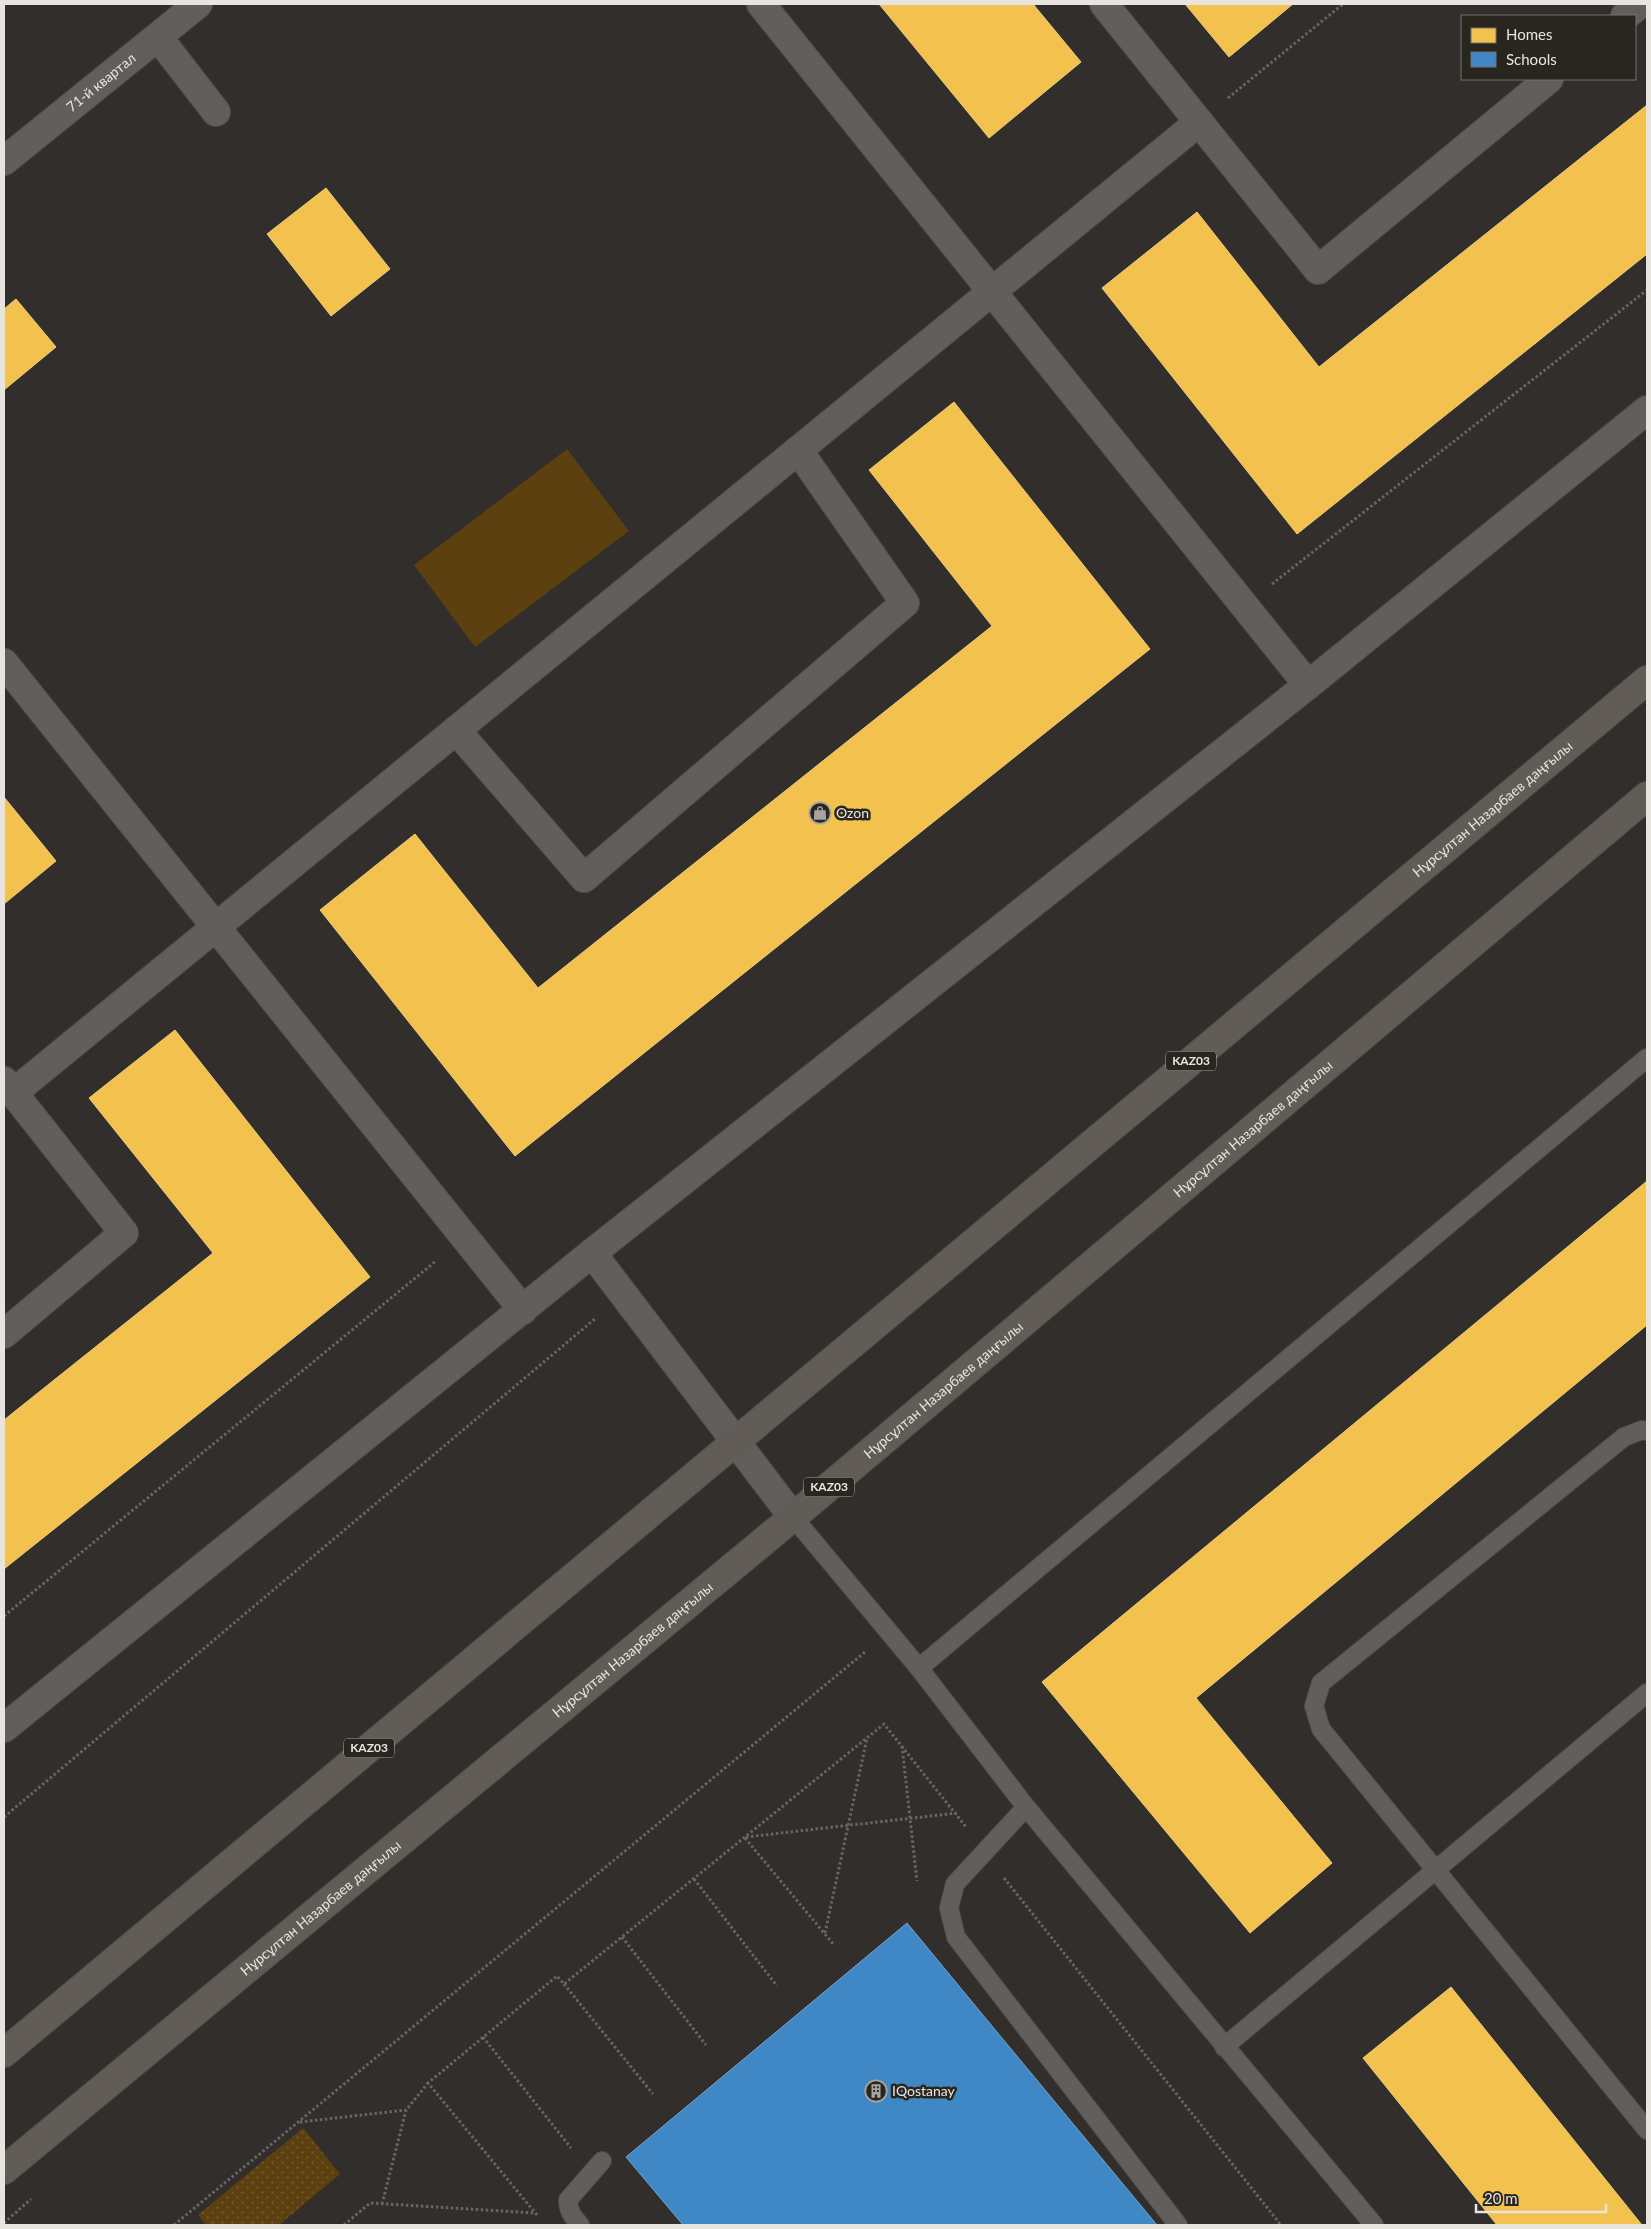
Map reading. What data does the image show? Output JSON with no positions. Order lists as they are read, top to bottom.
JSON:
{
  "streets": {
    "main road": ["Нұрсұлтан Назарбаев даңғылы", "KАZ03"],
    "street": ["71-й квартал"]
  },
  "places": {
    "shop": ["Ozon"],
    "building": ["IQostanay"]
  },
  "legend": ["Homes", "Schools"],
  "scale_bar": "20 m"
}
